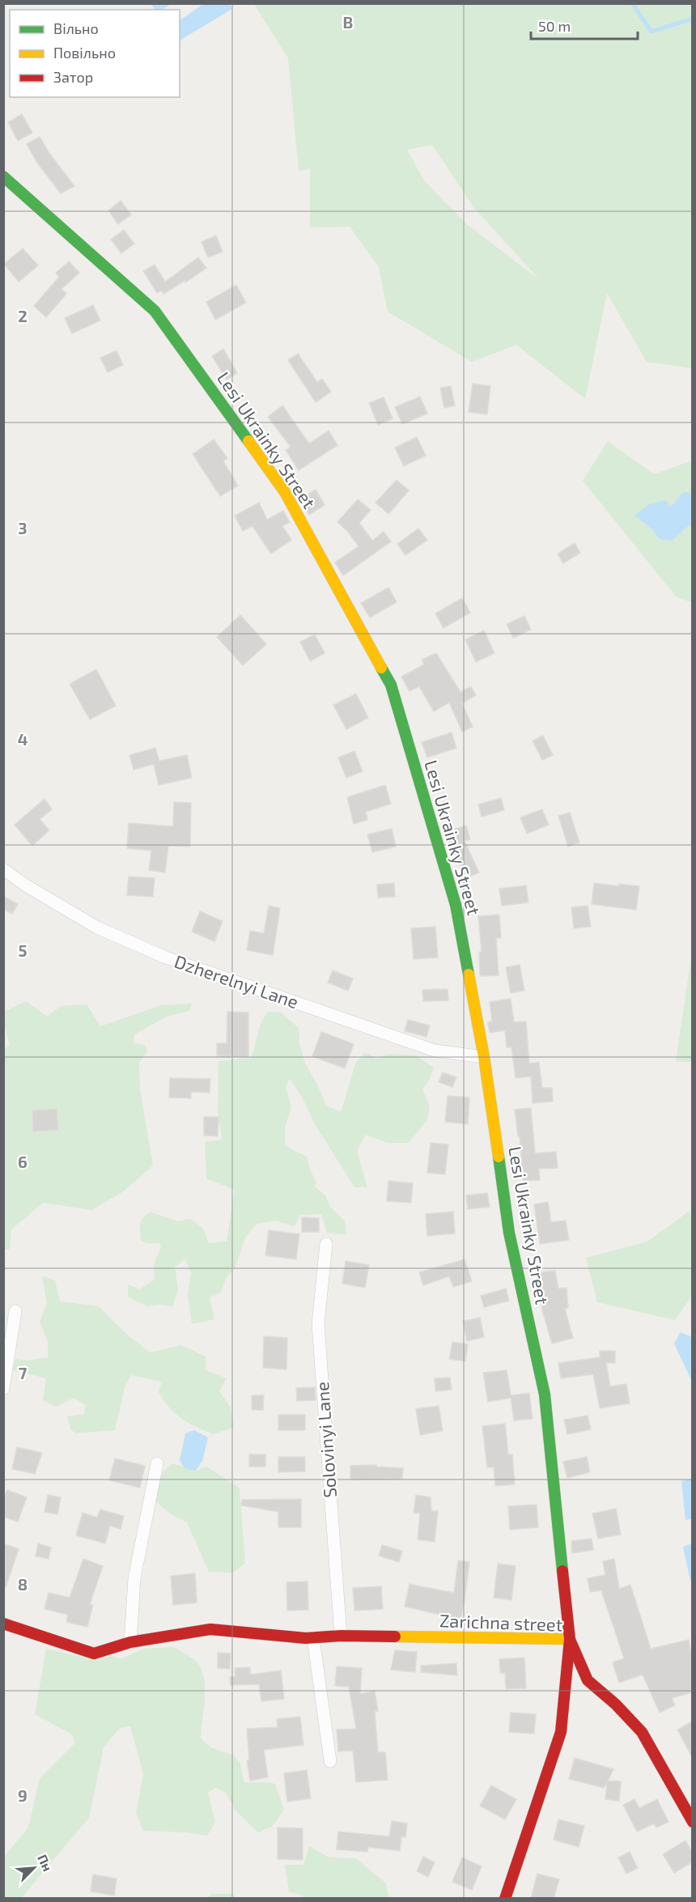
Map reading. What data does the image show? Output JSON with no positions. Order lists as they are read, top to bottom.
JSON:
{
  "streets": {
    "street": [
      "Lesi Ukrainky Street",
      "Dzherelnyi Lane",
      "Solovinyi Lane",
      "Zarichna street"
    ]
  },
  "crossings": [
    ["Lesi Ukrainky Street", "Dzherelnyi Lane"],
    ["Lesi Ukrainky Street", "Zarichna street"],
    ["Solovinyi Lane", "Zarichna street"]
  ],
  "legend": ["Вільно", "Повільно", "Затор"],
  "scale_bar": "50 m",
  "north": "top right",
  "grid": {
    "columns": ["B"],
    "rows": [
      "2",
      "3",
      "4",
      "5",
      "6",
      "7",
      "8",
      "9"
    ]
  }
}
